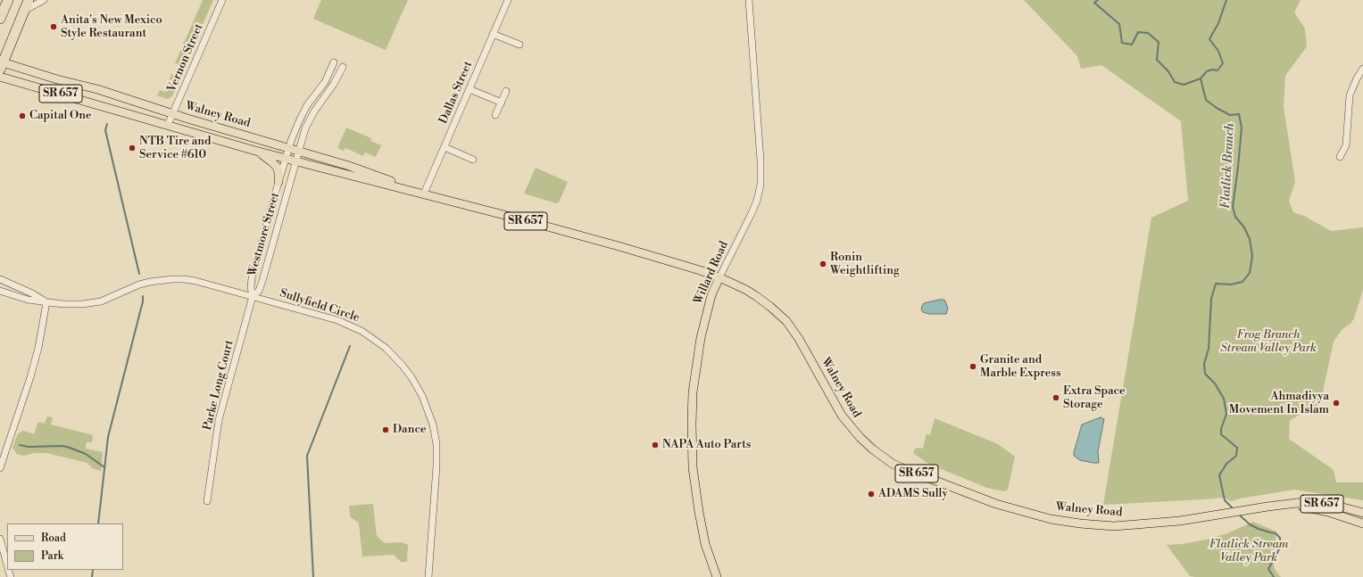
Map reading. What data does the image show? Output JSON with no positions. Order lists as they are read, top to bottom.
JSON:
{
  "streets": {
    "main road": ["SR 657", "Walney Road", "Willard Road"],
    "street": [
      "Vernon Street",
      "Dallas Street",
      "Westmore Street",
      "Sullyfield Circle",
      "Parke Long Court"
    ]
  },
  "crossings": [
    ["Vernon Street", "Walney Road"],
    ["Dallas Street", "Walney Road"],
    ["Walney Road", "Westmore Street"],
    ["Walney Road", "Willard Road"],
    ["Westmore Street", "Sullyfield Circle"],
    ["Westmore Street", "Parke Long Court"],
    ["Sullyfield Circle", "Parke Long Court"]
  ],
  "water": ["Flatlick Branch"],
  "parks": ["Frog Branch Stream Valley Park", "Flatlick Stream Valley Park"],
  "places": [
    "Anita's New Mexico Style Restaurant",
    "Capital One",
    "NTB Tire and Service #610",
    "Ronin Weightlifting",
    "Granite and Marble Express",
    "Extra Space Storage",
    "Ahmadiyya Movement In Islam",
    "Dance",
    "NAPA Auto Parts",
    "ADAMS Sully"
  ],
  "legend": ["Road", "Park"]
}
